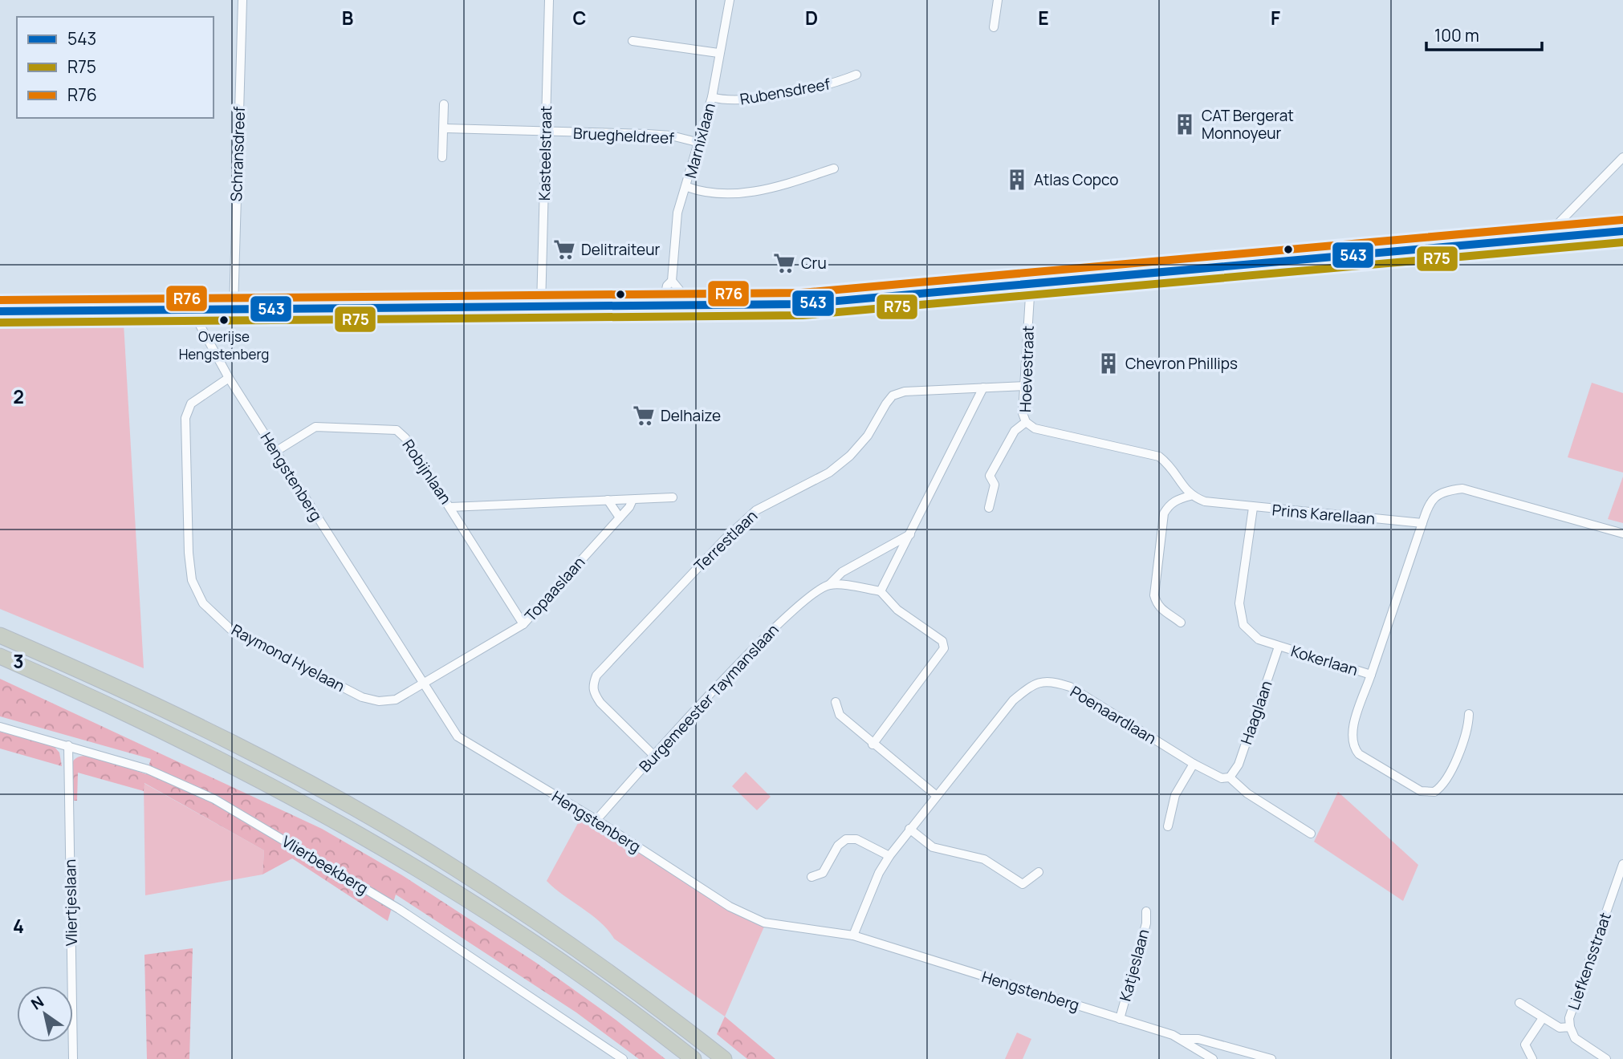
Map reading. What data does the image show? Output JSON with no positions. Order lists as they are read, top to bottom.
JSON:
{
  "streets": {
    "street": [
      "Rubensdreef",
      "Bruegheldreef",
      "Marnixlaan",
      "Kasteelstraat",
      "Schransdreef",
      "Hoevestraat",
      "Robijnlaan",
      "Hengstenberg",
      "Prins Karellaan",
      "Terrestlaan",
      "Topaaslaan",
      "Raymond Hyelaan",
      "Kokerlaan",
      "Burgemeester Taymanslaan",
      "Haaglaan",
      "Poenaardlaan",
      "Vlierbeekberg",
      "Vliertjeslaan",
      "Liefkensstraat",
      "Katjeslaan"
    ]
  },
  "crossings": [
    ["Rubensdreef", "Marnixlaan"],
    ["Bruegheldreef", "Marnixlaan"],
    ["Bruegheldreef", "Kasteelstraat"],
    ["Hoevestraat", "Terrestlaan"],
    ["Robijnlaan", "Hengstenberg"],
    ["Robijnlaan", "Topaaslaan"],
    ["Hengstenberg", "Topaaslaan"],
    ["Hengstenberg", "Raymond Hyelaan"],
    ["Hengstenberg", "Burgemeester Taymanslaan"],
    ["Hengstenberg", "Poenaardlaan"],
    ["Hengstenberg", "Katjeslaan"],
    ["Prins Karellaan", "Kokerlaan"],
    ["Terrestlaan", "Burgemeester Taymanslaan"],
    ["Topaaslaan", "Raymond Hyelaan"],
    ["Kokerlaan", "Haaglaan"],
    ["Haaglaan", "Poenaardlaan"],
    ["Vlierbeekberg", "Vliertjeslaan"]
  ],
  "places": {
    "building": ["CAT Bergerat Monnoyeur", "Atlas Copco", "Chevron Phillips"],
    "supermarket": ["Delitraiteur", "Cru", "Delhaize"],
    "other": ["Overijse Hengstenberg"]
  },
  "lines": ["transit line R76", "transit line 543", "transit line R75"],
  "legend": ["543", "R75", "R76"],
  "scale_bar": "100 m",
  "north": "top left",
  "grid": {
    "columns": [
      "B",
      "C",
      "D",
      "E",
      "F"
    ],
    "rows": ["2", "3", "4"]
  }
}
